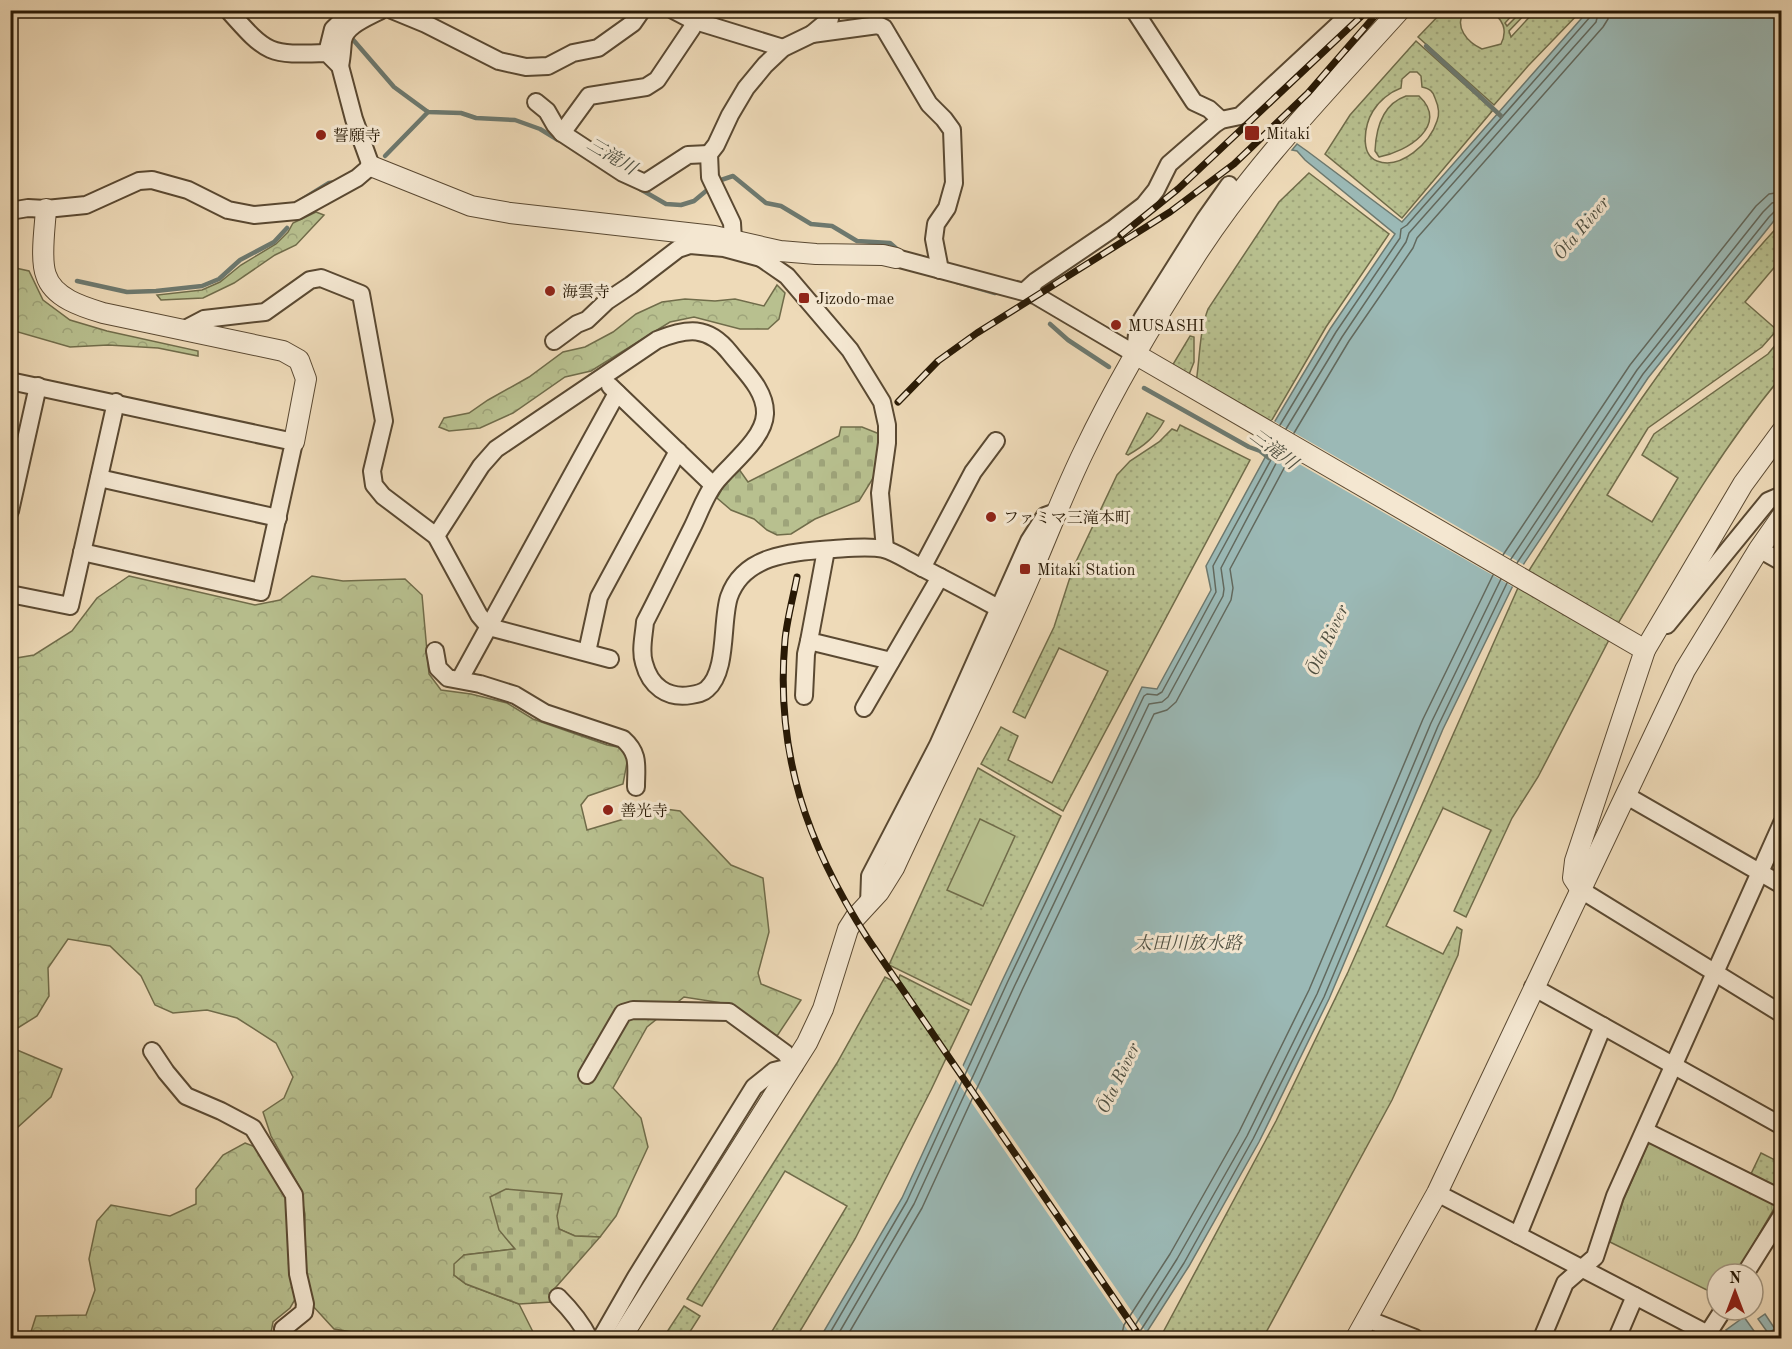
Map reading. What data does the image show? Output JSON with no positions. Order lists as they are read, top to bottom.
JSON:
{
  "water": ["三滝川", "Ōta River", "太田川放水路"],
  "places": {
    "transit": ["Mitaki", "Jizodo-mae", "Mitaki Station"],
    "other": [
      "誓願寺",
      "海雲寺",
      "MUSASHI",
      "ファミマ三滝本町",
      "善光寺"
    ]
  },
  "north": "top"
}
